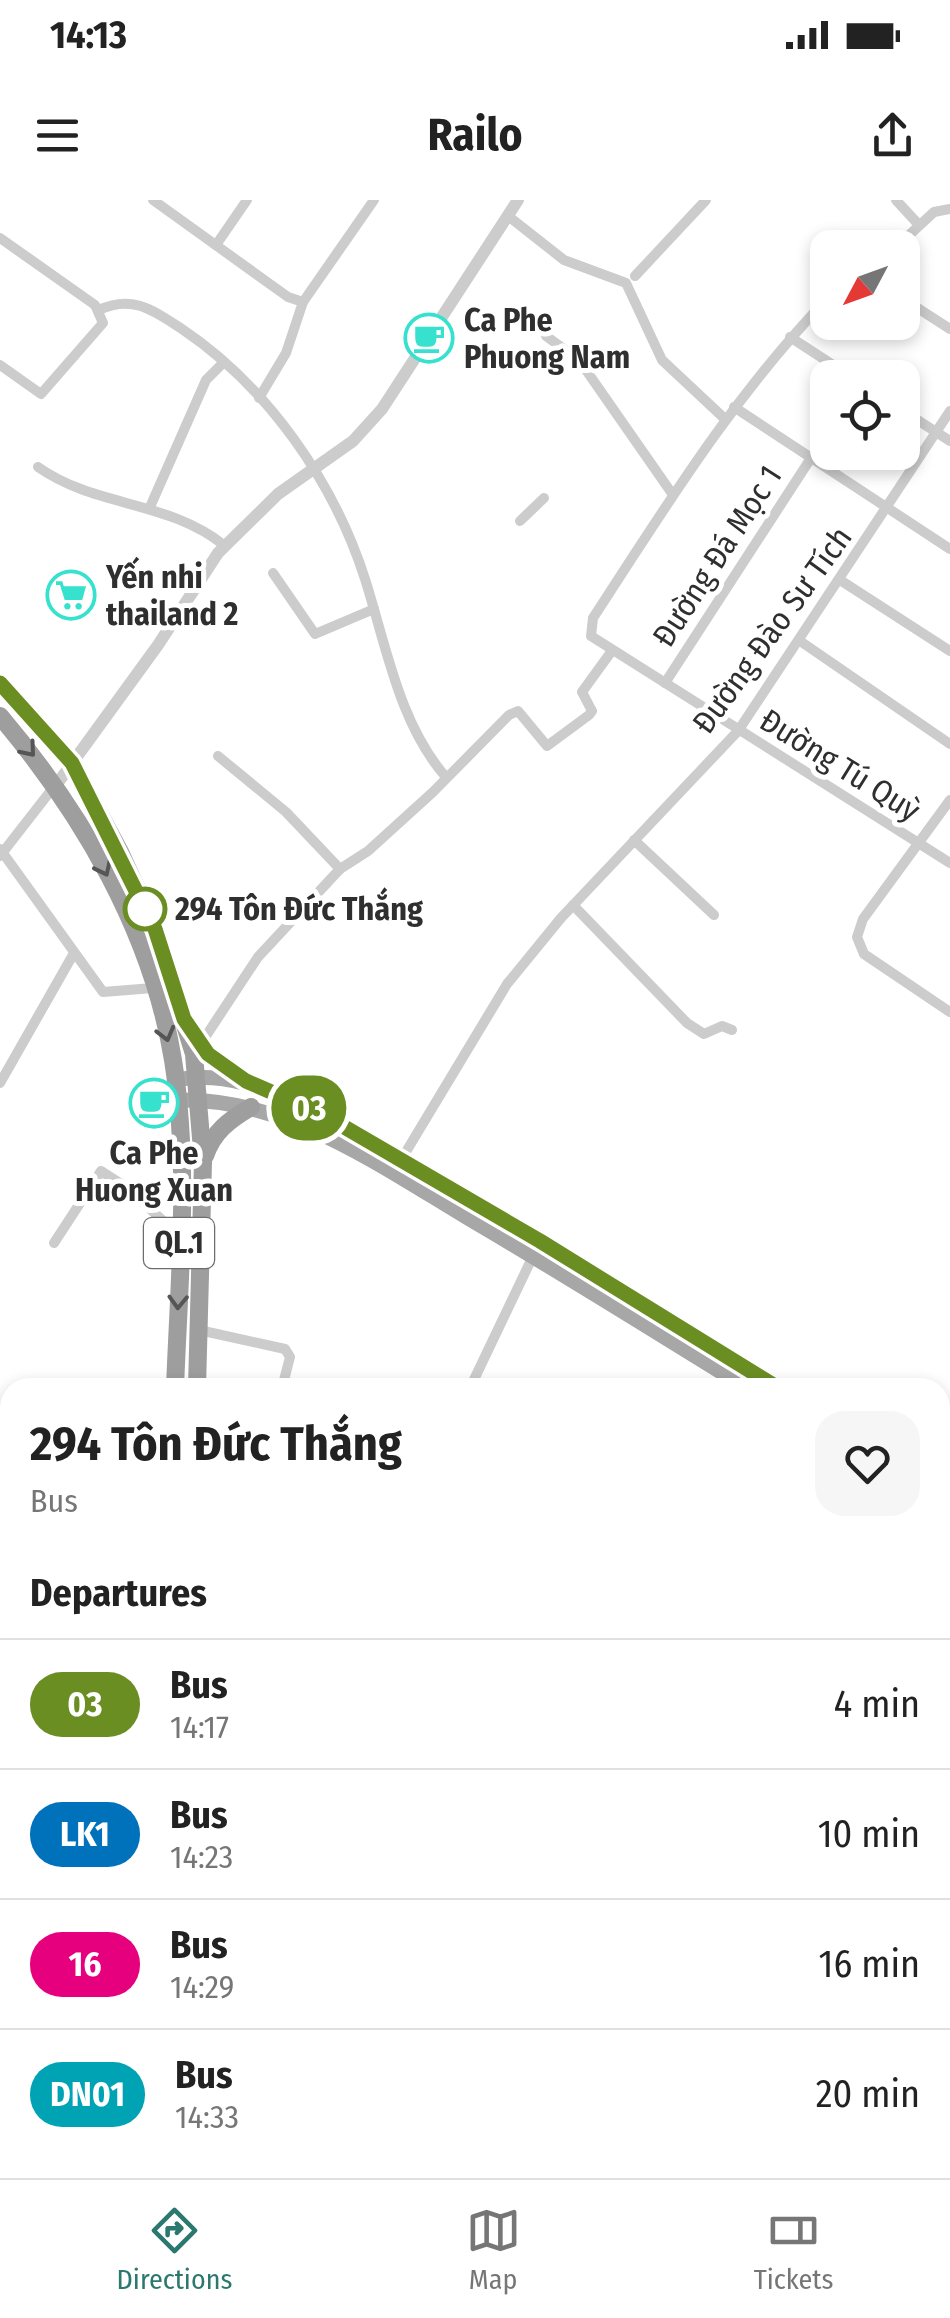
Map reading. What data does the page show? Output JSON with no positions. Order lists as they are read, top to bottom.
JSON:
{
  "streets": {
    "highway": ["QL.1"],
    "street": ["Đường Đá Mọc 1", "Đường Đào Sư Tích", "Đường Tú Quỳ"]
  },
  "crossings": [
    ["Đường Đá Mọc 1", "Đường Tú Quỳ"],
    ["Đường Đào Sư Tích", "Đường Tú Quỳ"]
  ],
  "places": {
    "cafe": ["Ca Phe Phuong Nam", "Ca Phe Huong Xuan"],
    "supermarket": ["Yến nhi thailand 2"],
    "other": ["294 Tôn Đức Thắng"]
  },
  "lines": ["bus line 03"],
  "north": "bottom left",
  "page": {
    "status": "14:13",
    "header": "Railo",
    "on_map": "03",
    "heading": [
      ["294 Tôn Đức Thắng", "Bus"],
      "Departures"
    ],
    "list": [
      {
        "mark": "03",
        "name": "Bus",
        "note": "14:17",
        "value": "4 min"
      },
      {
        "mark": "LK1",
        "name": "Bus",
        "note": "14:23",
        "value": "10 min"
      },
      {
        "mark": "16",
        "name": "Bus",
        "note": "14:29",
        "value": "16 min"
      },
      {
        "mark": "DN01",
        "name": "Bus",
        "note": "14:33",
        "value": "20 min"
      }
    ],
    "tabs": ["Directions", "Map", "Tickets"]
  }
}
